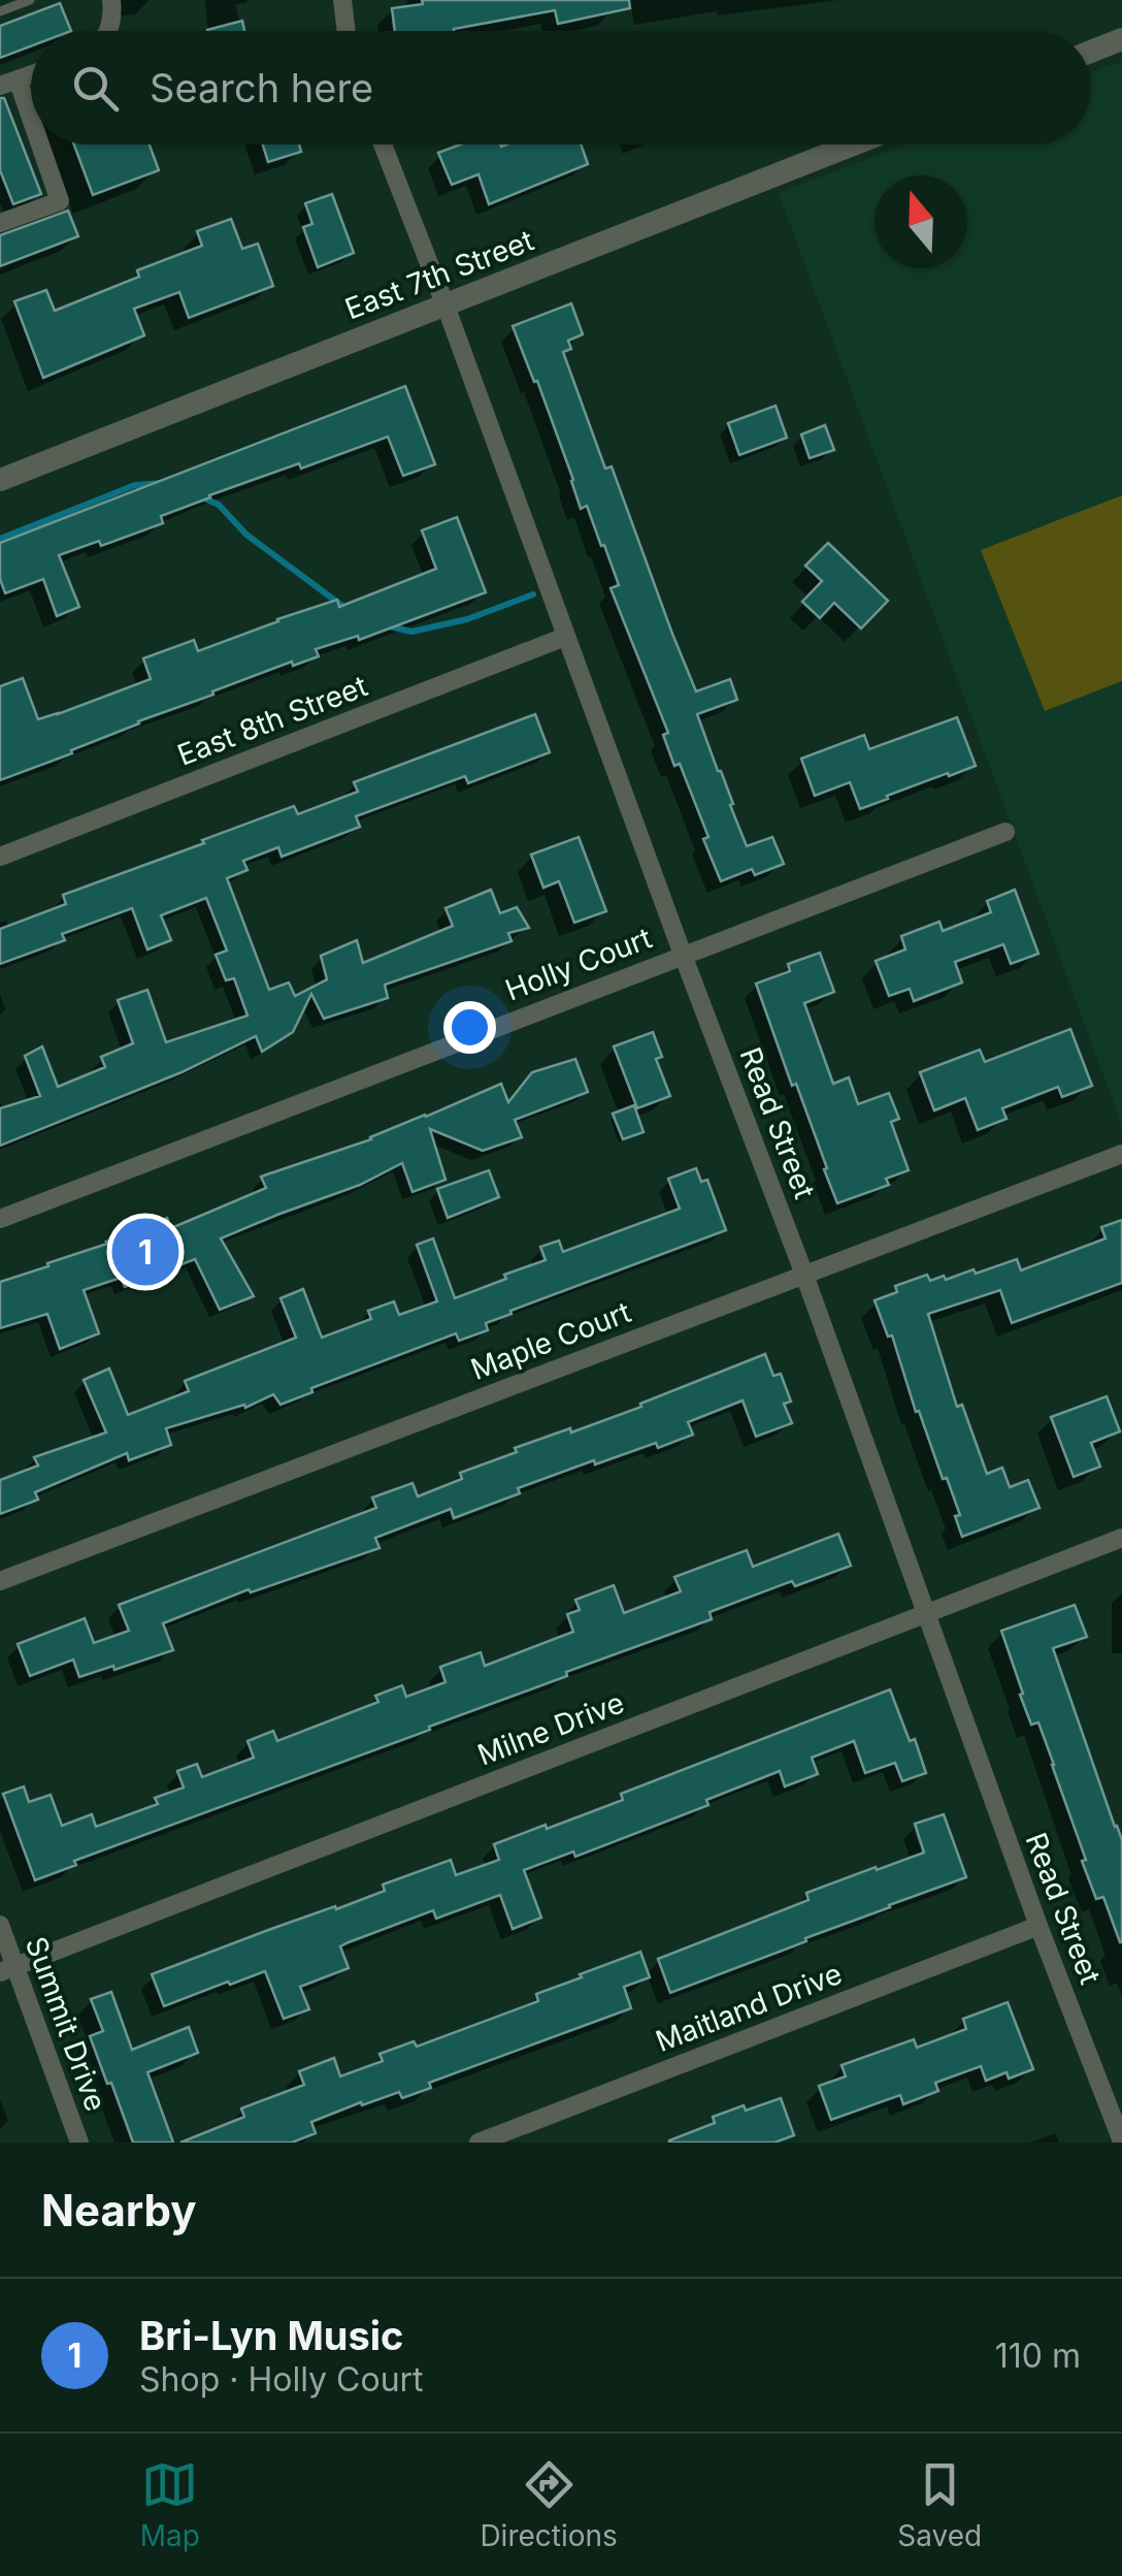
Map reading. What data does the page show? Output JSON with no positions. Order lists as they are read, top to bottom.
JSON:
{
  "streets": {
    "street": [
      "East 7th Street",
      "East 8th Street",
      "Holly Court",
      "Read Street",
      "Maple Court",
      "Milne Drive",
      "Maitland Drive",
      "Summit Drive"
    ]
  },
  "crossings": [
    ["East 7th Street", "Read Street"],
    ["East 8th Street", "Read Street"],
    ["Holly Court", "Read Street"],
    ["Read Street", "Maple Court"],
    ["Read Street", "Milne Drive"],
    ["Read Street", "Maitland Drive"],
    ["Milne Drive", "Summit Drive"]
  ],
  "north": "top",
  "page": {
    "search": "Search here",
    "pins": "1",
    "heading": "Nearby",
    "list": [
      {
        "mark": "1",
        "name": "Bri-Lyn Music",
        "note": "Shop · Holly Court",
        "value": "110 m"
      }
    ],
    "nav": ["Map", "Directions", "Saved"]
  }
}
